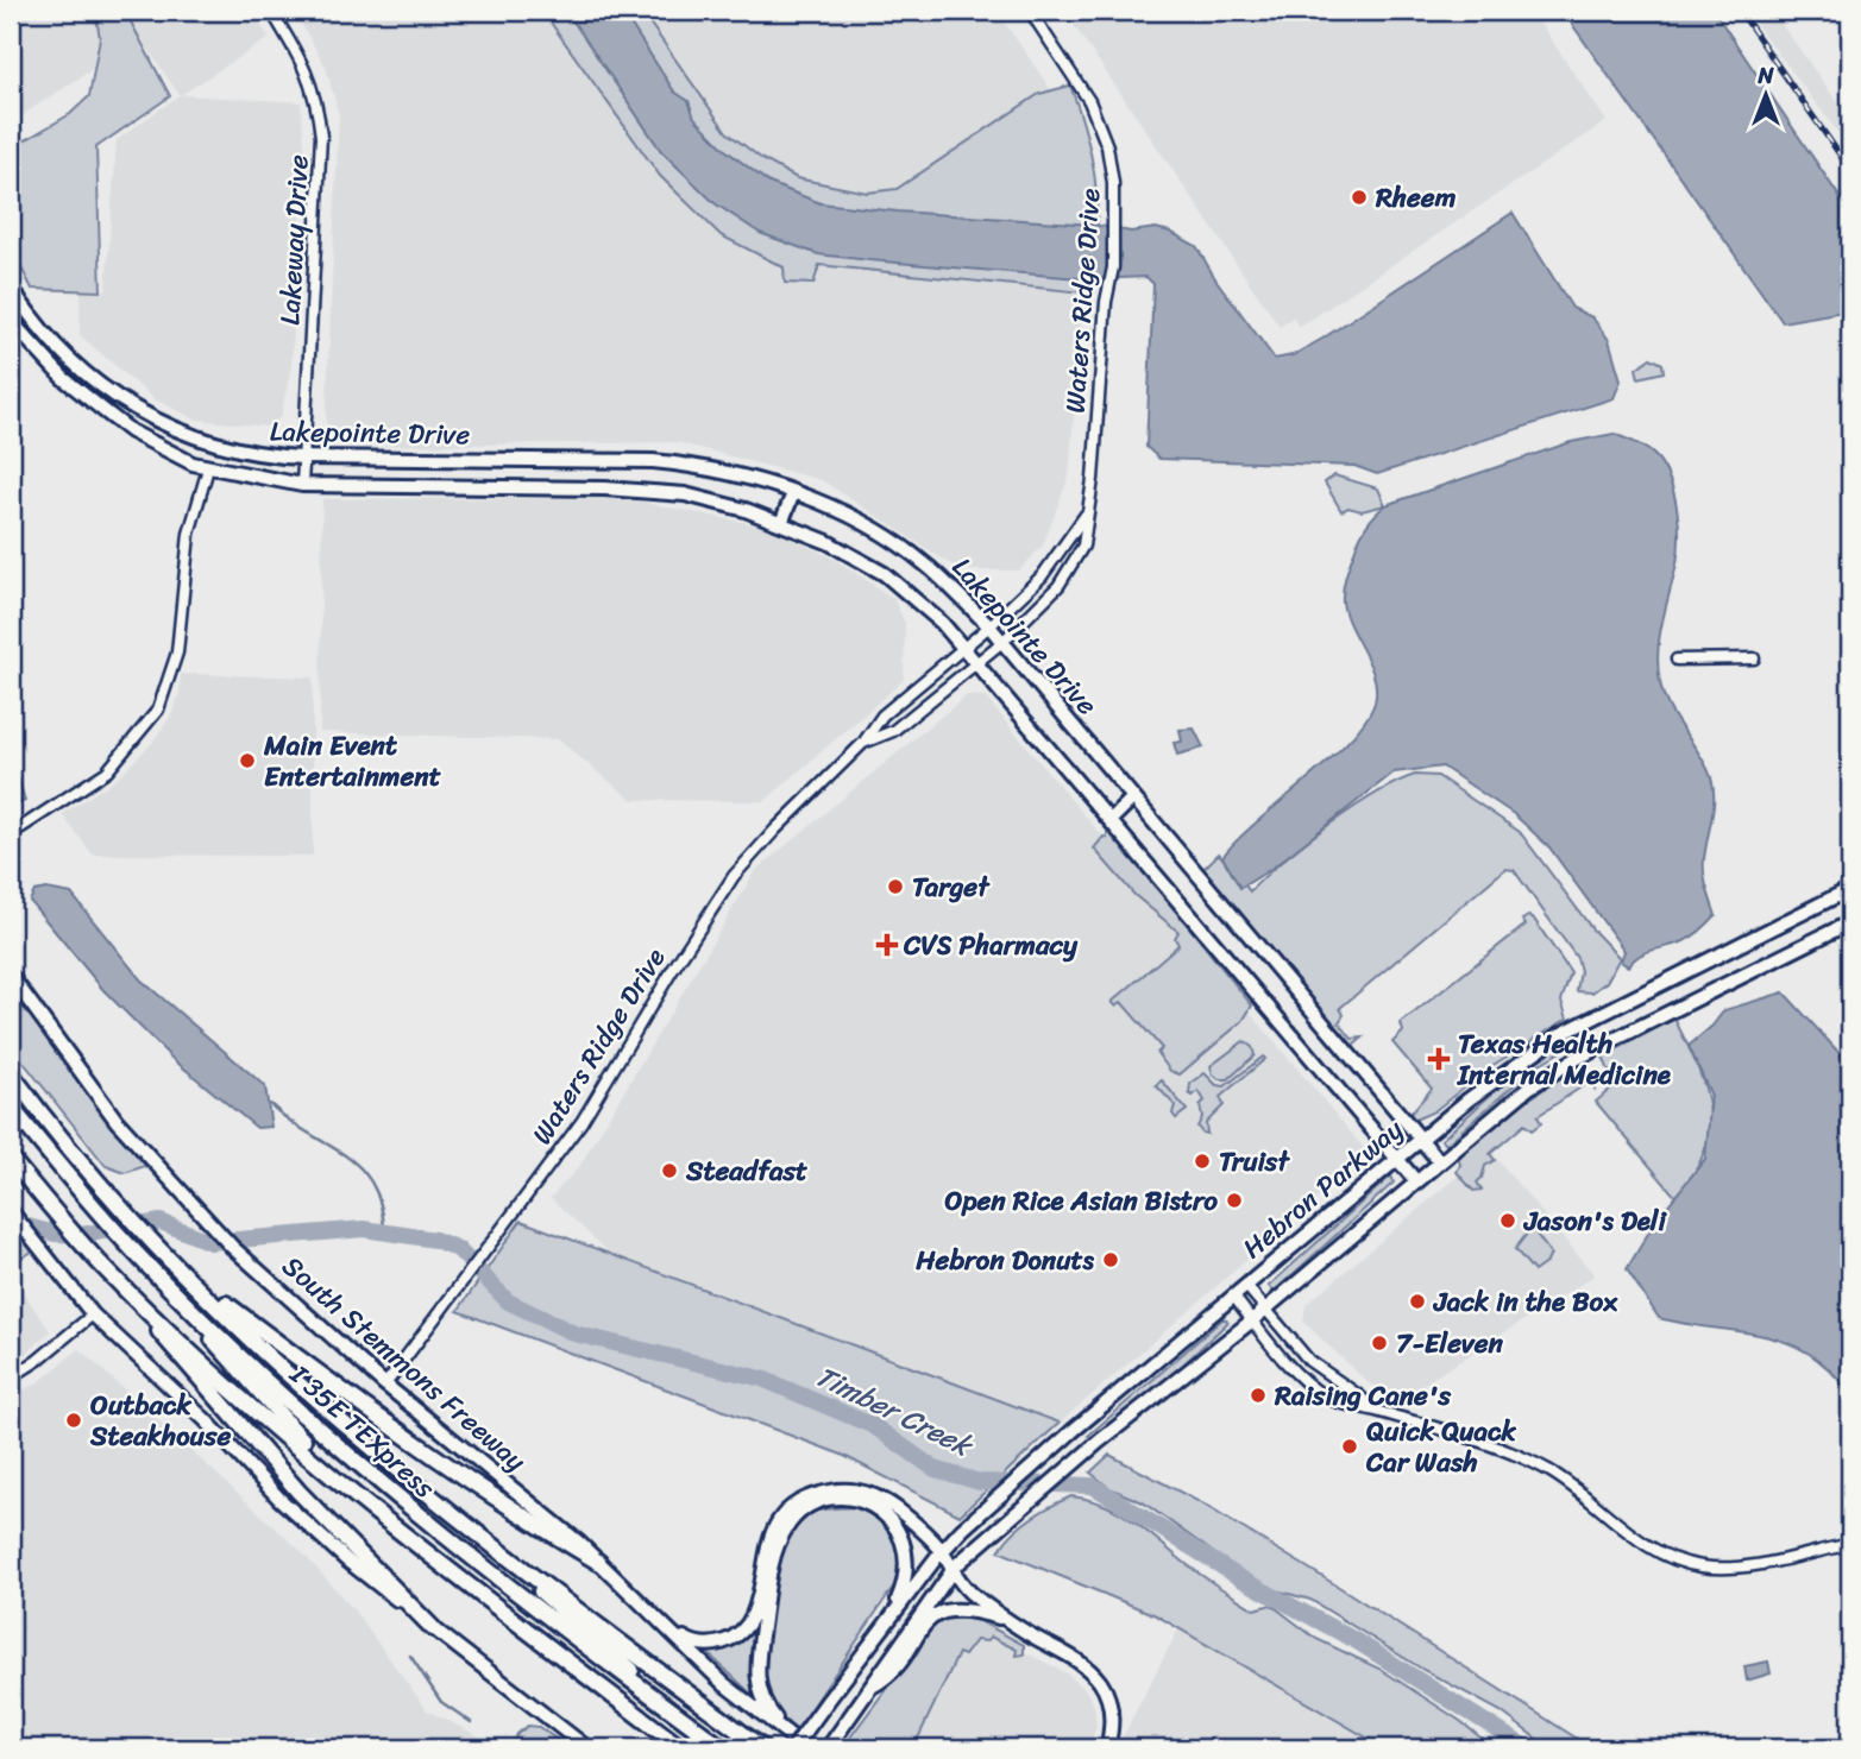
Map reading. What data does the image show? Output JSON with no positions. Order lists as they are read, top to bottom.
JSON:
{
  "streets": {
    "highway": ["I 35E TEXpress"],
    "main road": ["Lakepointe Drive", "Hebron Parkway", "South Stemmons Freeway"],
    "street": ["Lakeway Drive", "Waters Ridge Drive"]
  },
  "crossings": [
    ["Lakeway Drive", "Lakepointe Drive"],
    ["Waters Ridge Drive", "Lakepointe Drive"],
    ["Waters Ridge Drive", "South Stemmons Freeway"],
    ["Lakepointe Drive", "Hebron Parkway"]
  ],
  "water": ["Timber Creek"],
  "places": {
    "other": [
      "Rheem",
      "Main Event Entertainment",
      "Target",
      "Truist",
      "Steadfast",
      "Open Rice Asian Bistro",
      "Jason's Deli",
      "Hebron Donuts",
      "Jack in the Box",
      "7-Eleven",
      "Raising Cane's",
      "Outback Steakhouse",
      "Quick Quack Car Wash"
    ],
    "health": ["CVS Pharmacy", "Texas Health Internal Medicine"]
  },
  "north": "top"
}
